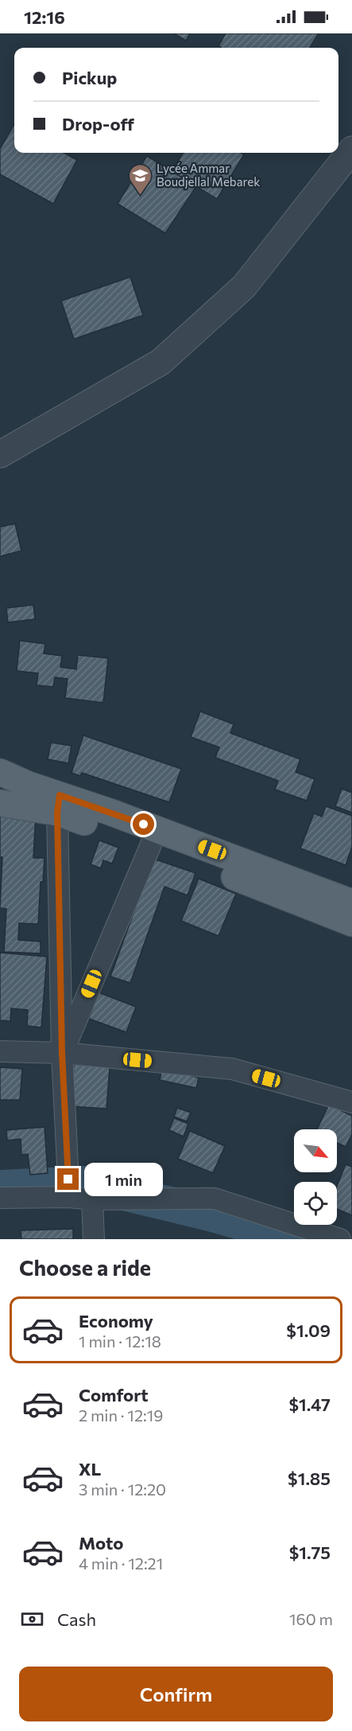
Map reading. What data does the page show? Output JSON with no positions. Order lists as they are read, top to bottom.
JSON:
{
  "places": {
    "school or university": ["Lycée Ammar Boudjellal Mebarek"]
  },
  "north": "bottom right",
  "page": {
    "status": "12:16",
    "banner": ["Pickup", "Drop-off"],
    "bubble": "1 min",
    "heading": "Choose a ride",
    "list": [
      {
        "name": "Economy",
        "note": "1 min · 12:18",
        "value": "$1.09"
      },
      {
        "name": "Comfort",
        "note": "2 min · 12:19",
        "value": "$1.47"
      },
      {
        "name": "XL",
        "note": "3 min · 12:20",
        "value": "$1.85"
      },
      {
        "name": "Moto",
        "note": "4 min · 12:21",
        "value": "$1.75"
      }
    ],
    "pay": ["Cash", "160 m"],
    "buttons": "Confirm"
  }
}
